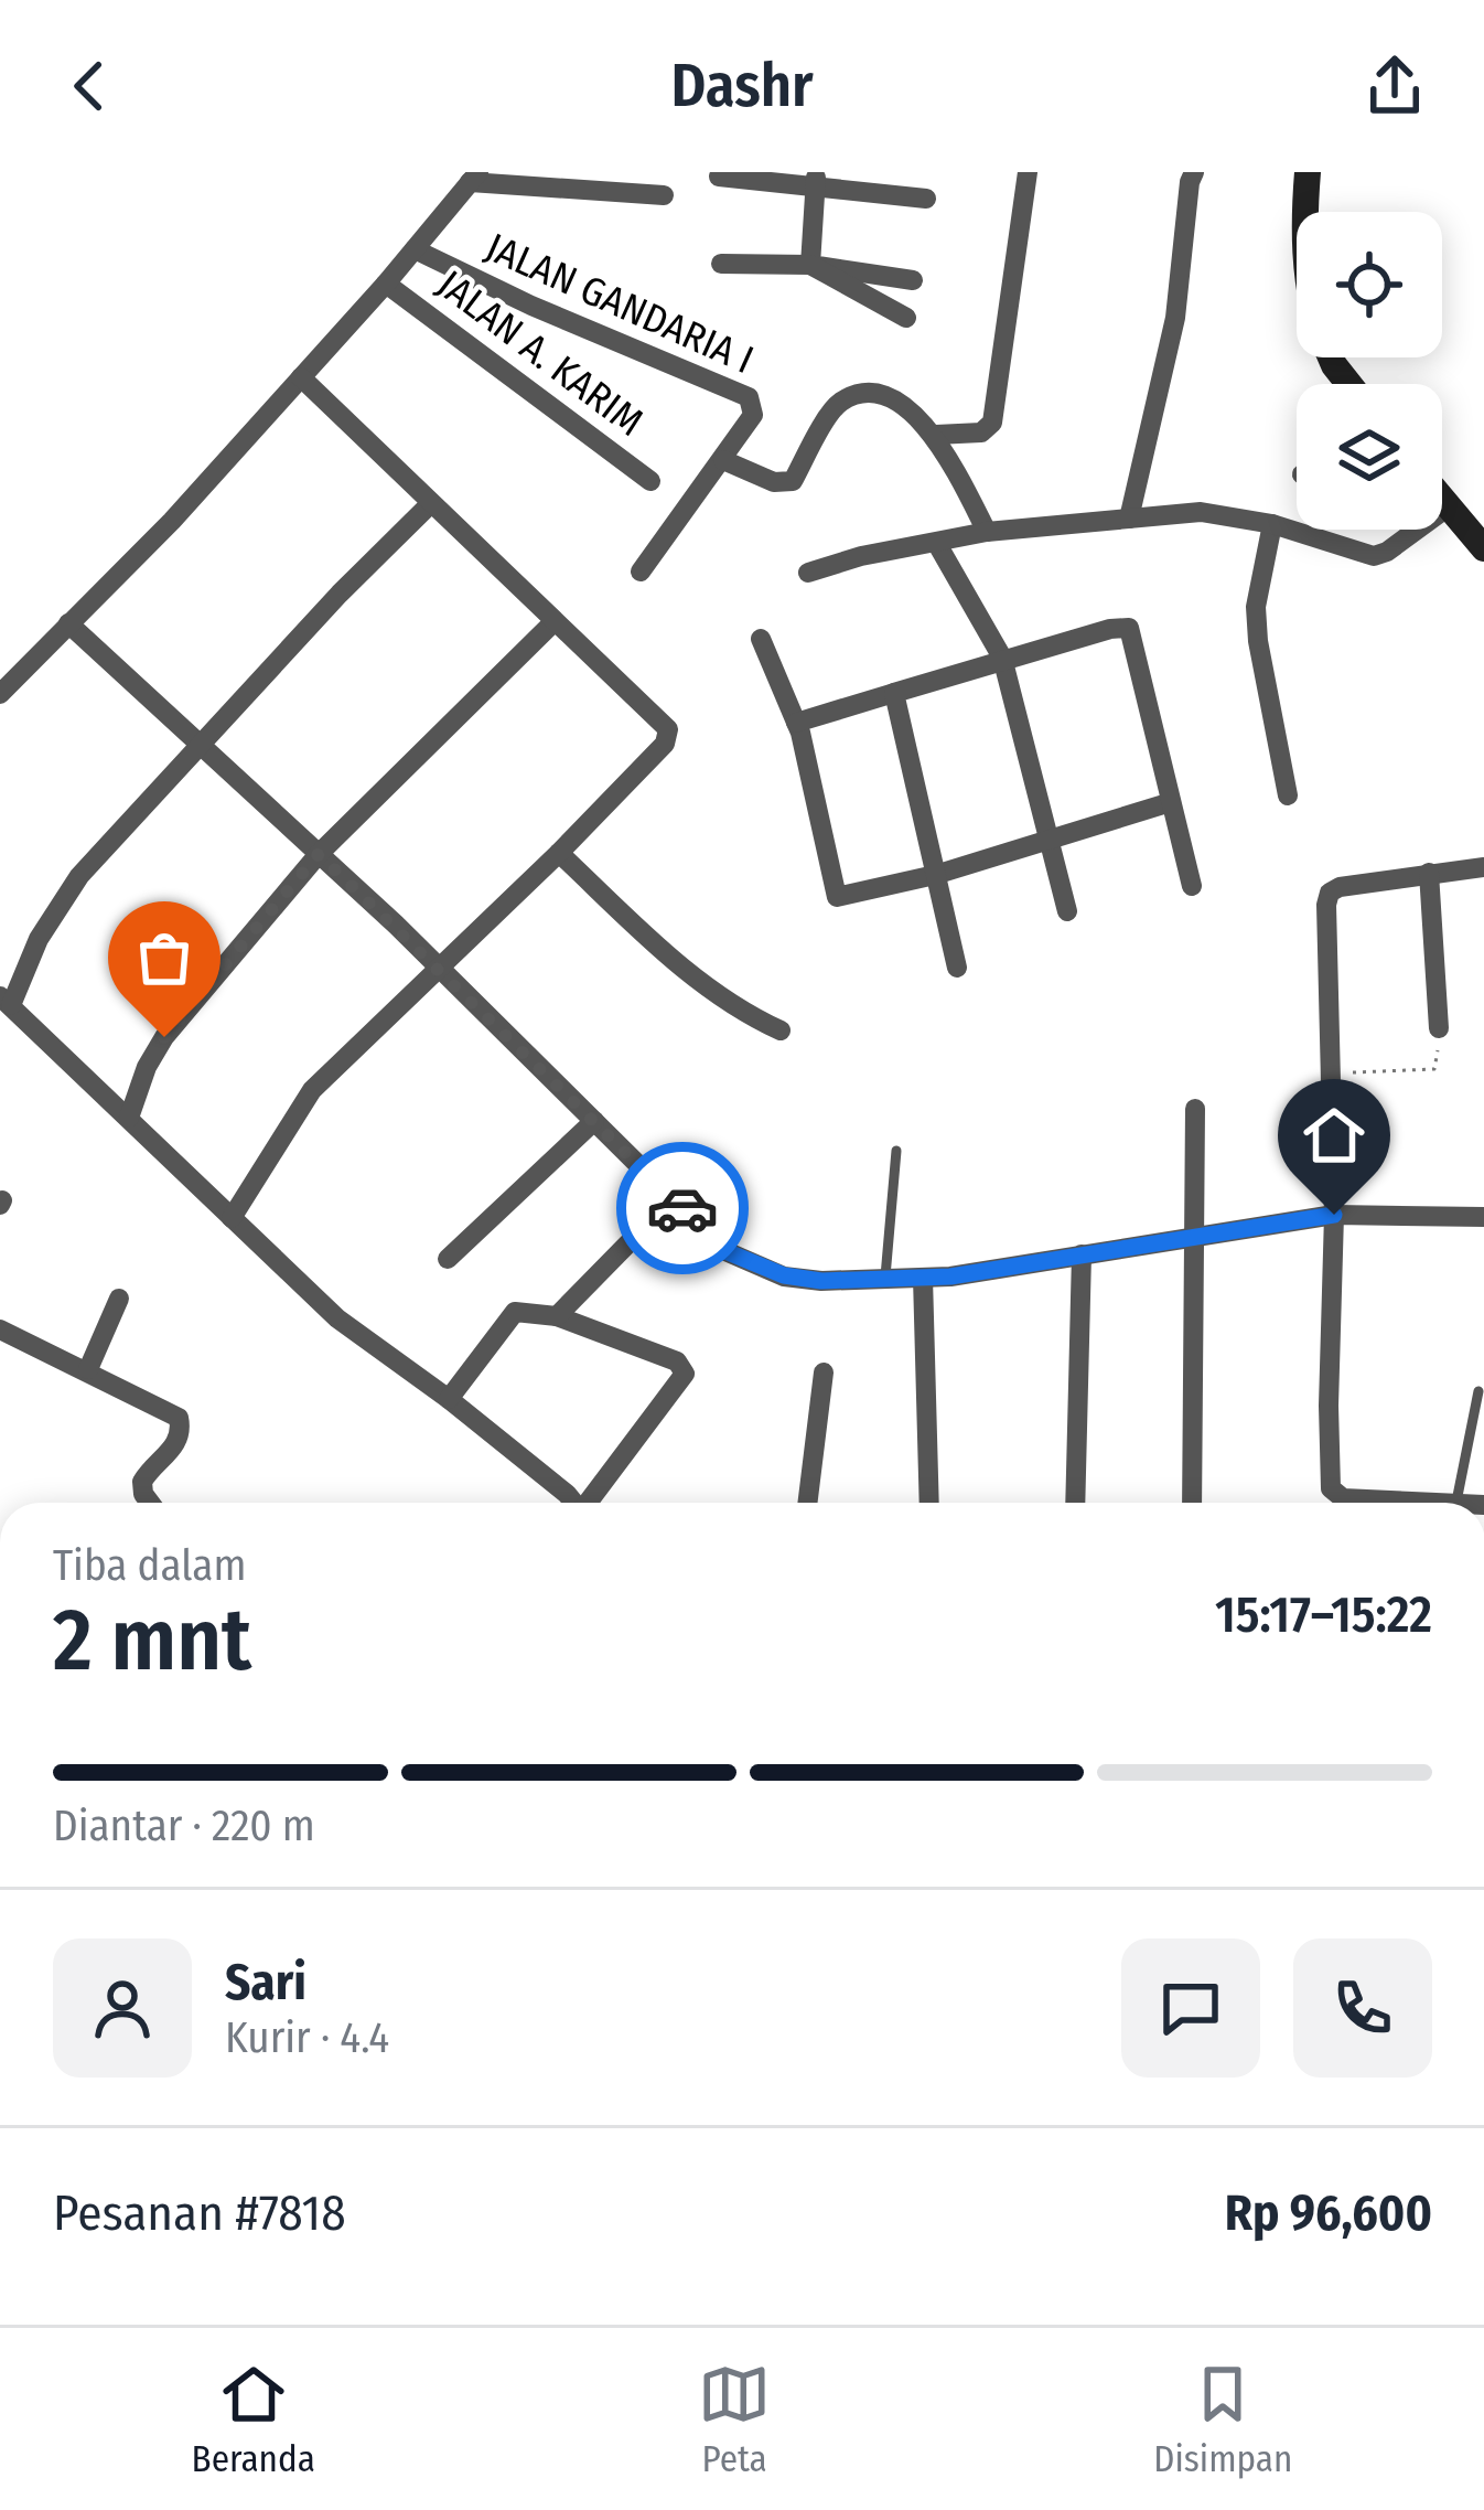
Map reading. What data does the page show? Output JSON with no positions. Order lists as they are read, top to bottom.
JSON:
{
  "streets": {
    "street": ["JALAN GANDARIA I", "JALAN A. KARIM"]
  },
  "page": {
    "header": "Dashr",
    "heading": ["2 mnt", "Tiba dalam", "15:17–15:22"],
    "panel": [
      "Sari",
      "Kurir · 4.4",
      "Pesanan #7818",
      "Rp 96,600"
    ],
    "bar": "Diantar · 220 m",
    "tabs": ["Beranda", "Peta", "Disimpan"]
  }
}
